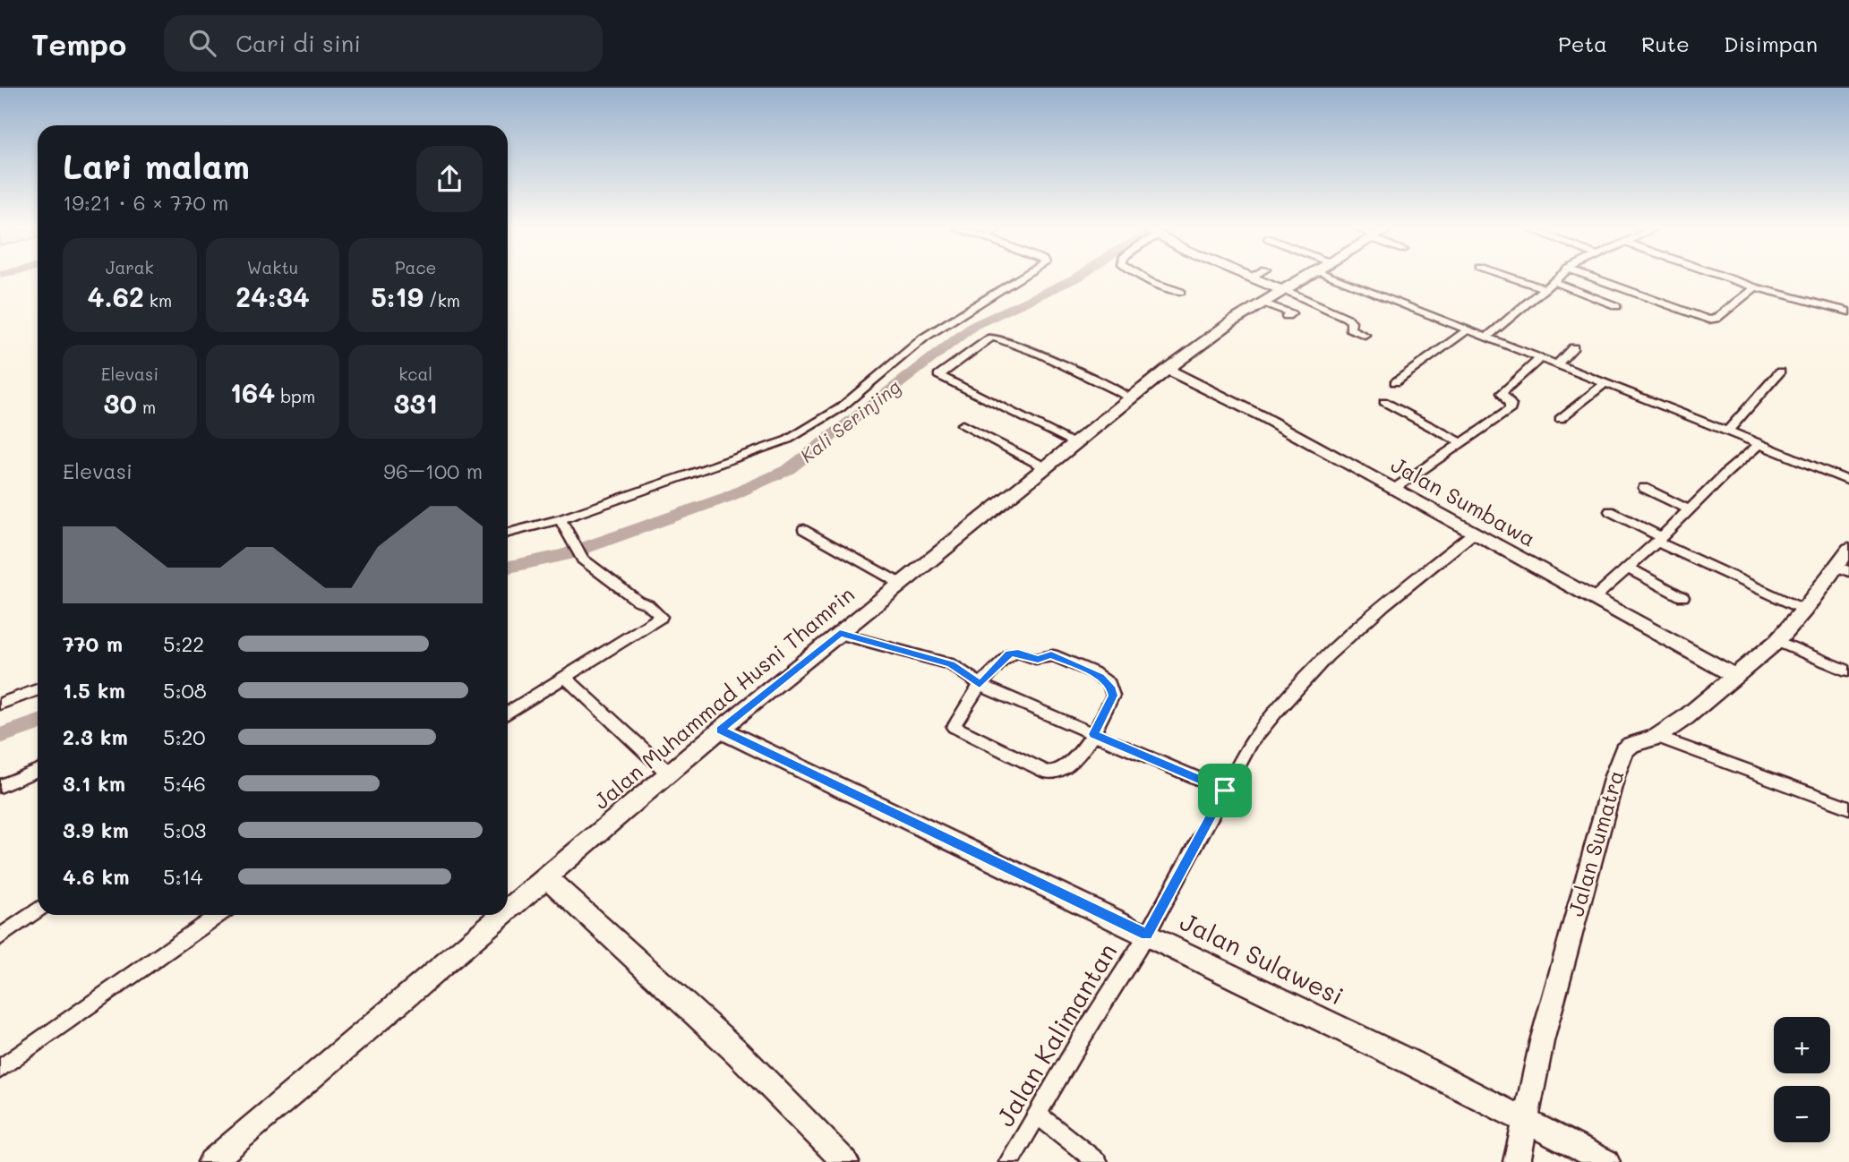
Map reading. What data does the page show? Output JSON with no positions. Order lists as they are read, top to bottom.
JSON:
{
  "streets": {
    "street": [
      "Jalan Sumbawa",
      "Jalan Muhammad Husni Thamrin",
      "Jalan Sumatra",
      "Jalan Sulawesi",
      "Jalan Kalimantan"
    ]
  },
  "crossings": [
    ["Jalan Sumbawa", "Jalan Muhammad Husni Thamrin"],
    ["Jalan Sumbawa", "Jalan Sumatra"],
    ["Jalan Sumbawa", "Jalan Kalimantan"],
    ["Jalan Muhammad Husni Thamrin", "Jalan Sulawesi"],
    ["Jalan Sumatra", "Jalan Sulawesi"],
    ["Jalan Sulawesi", "Jalan Kalimantan"]
  ],
  "water": ["Kali Serinjing"],
  "page": {
    "header": "Tempo",
    "search": "Cari di sini",
    "nav": ["Peta", "Rute", "Disimpan"],
    "heading": ["Lari malam", "19:21 · 6 × 770 m"],
    "stats": [
      ["Jarak", "4.62 km"],
      ["Waktu", "24:34"],
      ["Pace", "5:19 /km"],
      ["Elevasi", "30 m"],
      ["164 bpm"],
      ["kcal", "331"]
    ],
    "chart": ["Elevasi", "96–100 m"],
    "list": [
      {
        "name": "770 m",
        "note": "5:22"
      },
      {
        "name": "1.5 km",
        "note": "5:08"
      },
      {
        "name": "2.3 km",
        "note": "5:20"
      },
      {
        "name": "3.1 km",
        "note": "5:46"
      },
      {
        "name": "3.9 km",
        "note": "5:03"
      },
      {
        "name": "4.6 km",
        "note": "5:14"
      }
    ],
    "map_buttons": ["+", "−"]
  }
}
